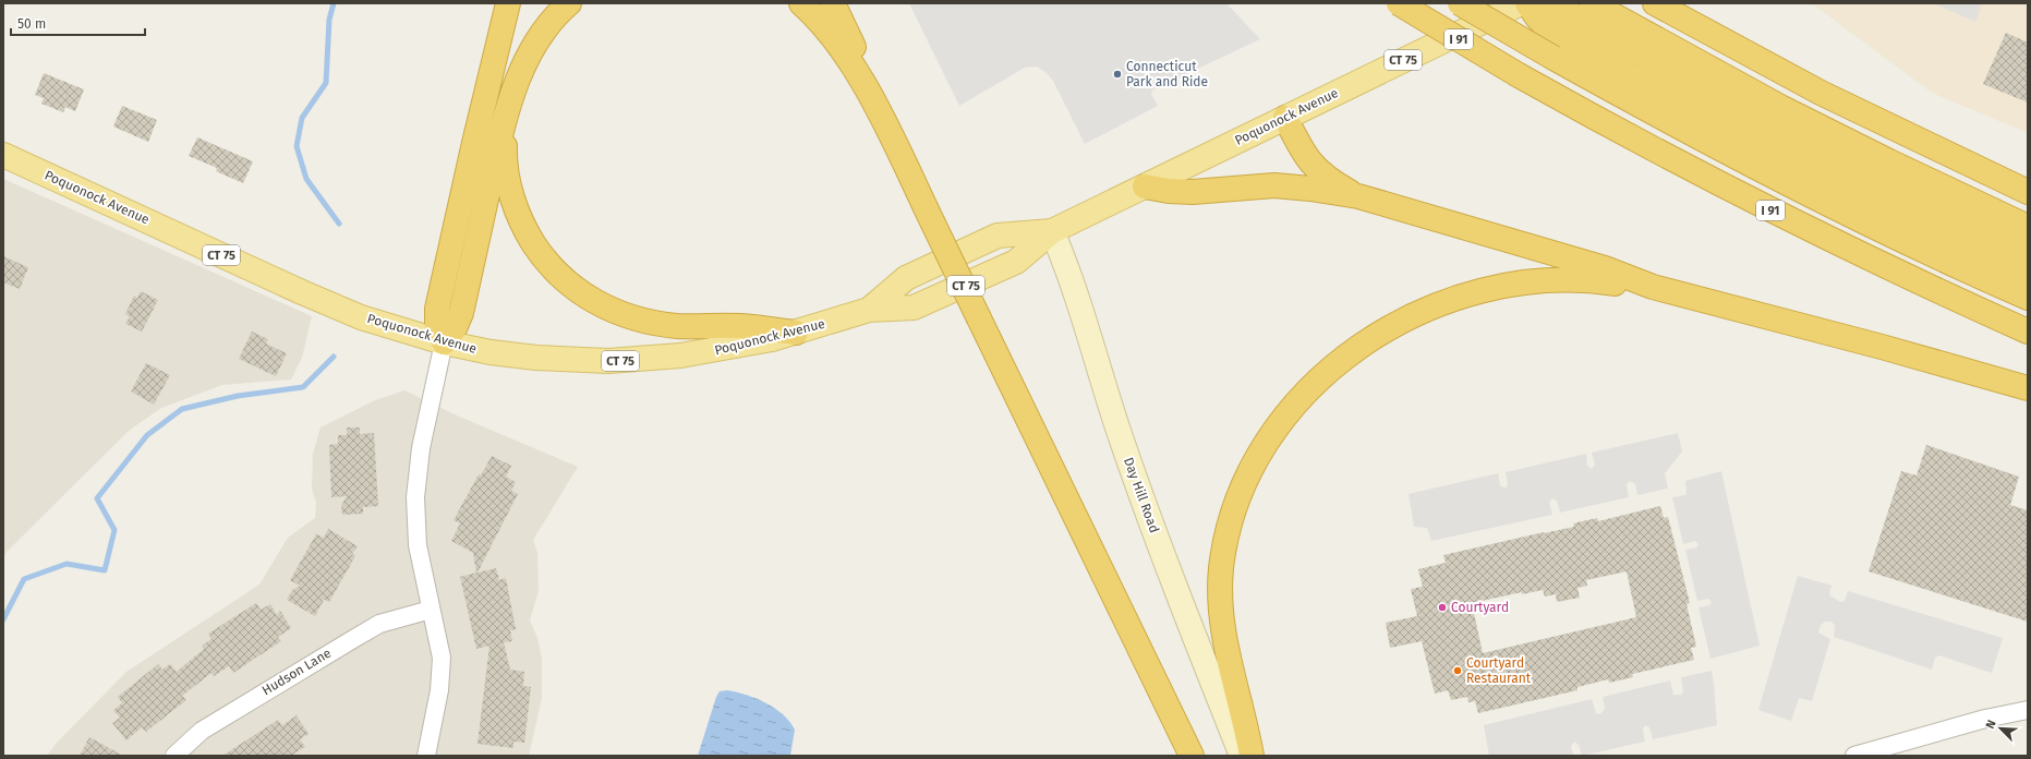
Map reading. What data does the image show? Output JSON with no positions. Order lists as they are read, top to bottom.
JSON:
{
  "streets": {
    "highway": ["I 91"],
    "main road": ["CT 75", "Poquonock Avenue", "Day Hill Road"],
    "street": ["Hudson Lane"]
  },
  "crossings": [
    ["Poquonock Avenue", "Day Hill Road"]
  ],
  "places": ["Connecticut Park and Ride", "Courtyard", "Courtyard Restaurant"],
  "scale_bar": "50 m",
  "north": "top left"
}
